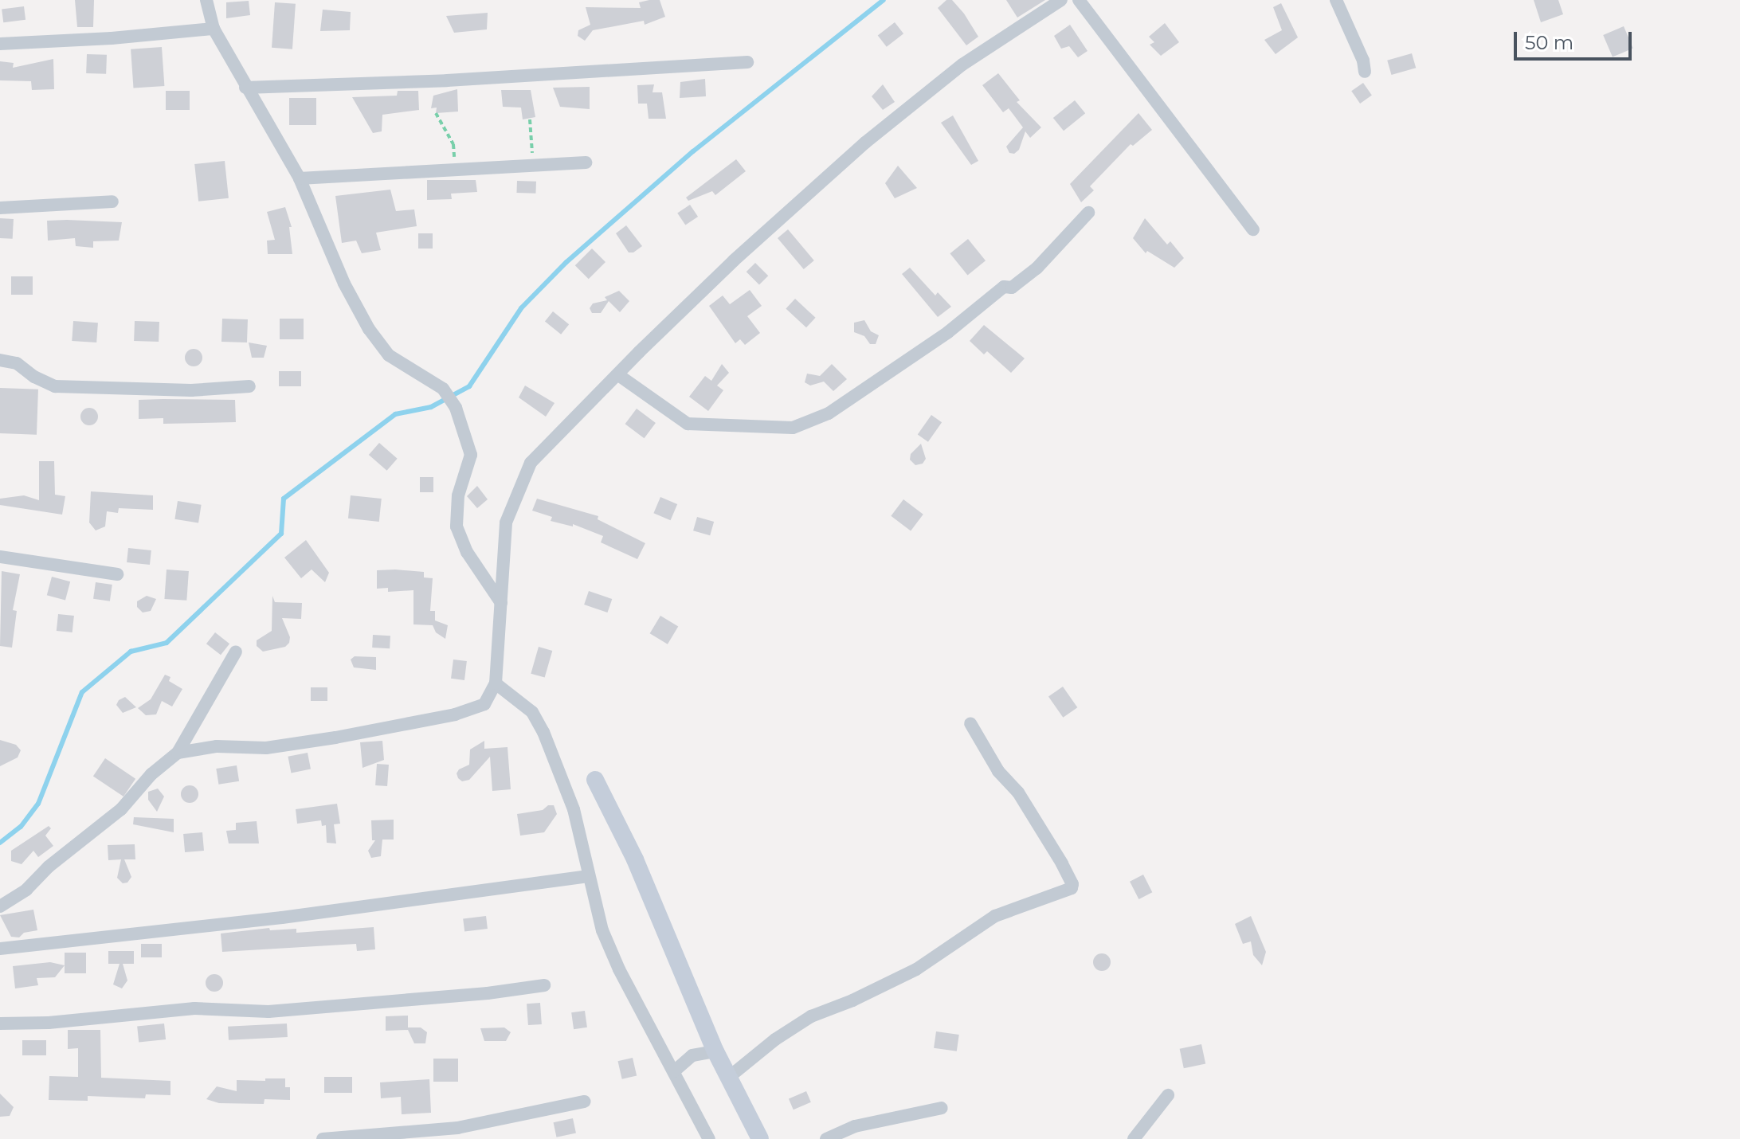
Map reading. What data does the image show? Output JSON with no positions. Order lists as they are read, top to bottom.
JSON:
{
  "scale_bar": "50 m"
}
